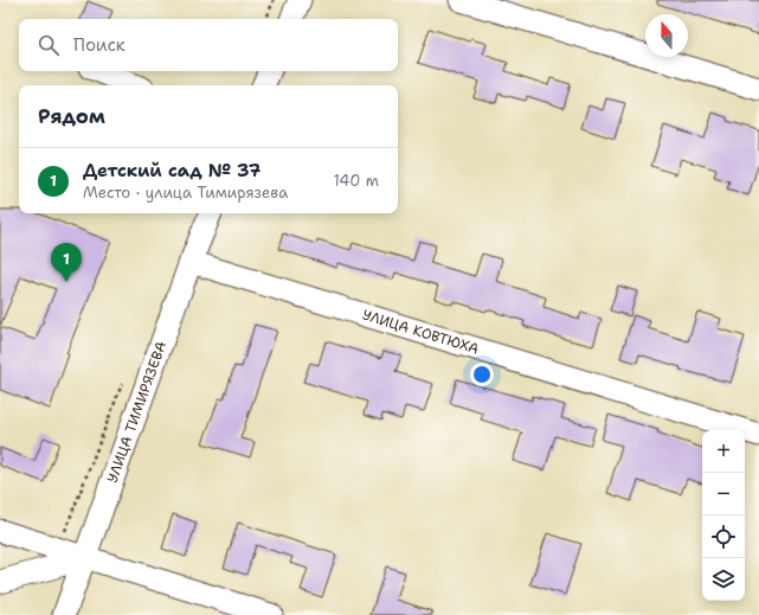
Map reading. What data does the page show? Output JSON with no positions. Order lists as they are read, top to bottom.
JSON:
{
  "streets": {
    "street": ["УЛИЦА КОВТЮХА", "УЛИЦА ТИМИРЯЗЕВА"]
  },
  "crossings": [
    ["УЛИЦА КОВТЮХА", "УЛИЦА ТИМИРЯЗЕВА"]
  ],
  "north": "top",
  "page": {
    "search": "Поиск",
    "heading": "Рядом",
    "list": [
      {
        "mark": "1",
        "name": "Детский сад № 37",
        "note": "Место · улица Тимирязева",
        "value": "140 m"
      }
    ],
    "pins": "1",
    "map_buttons": ["+", "−"]
  }
}
